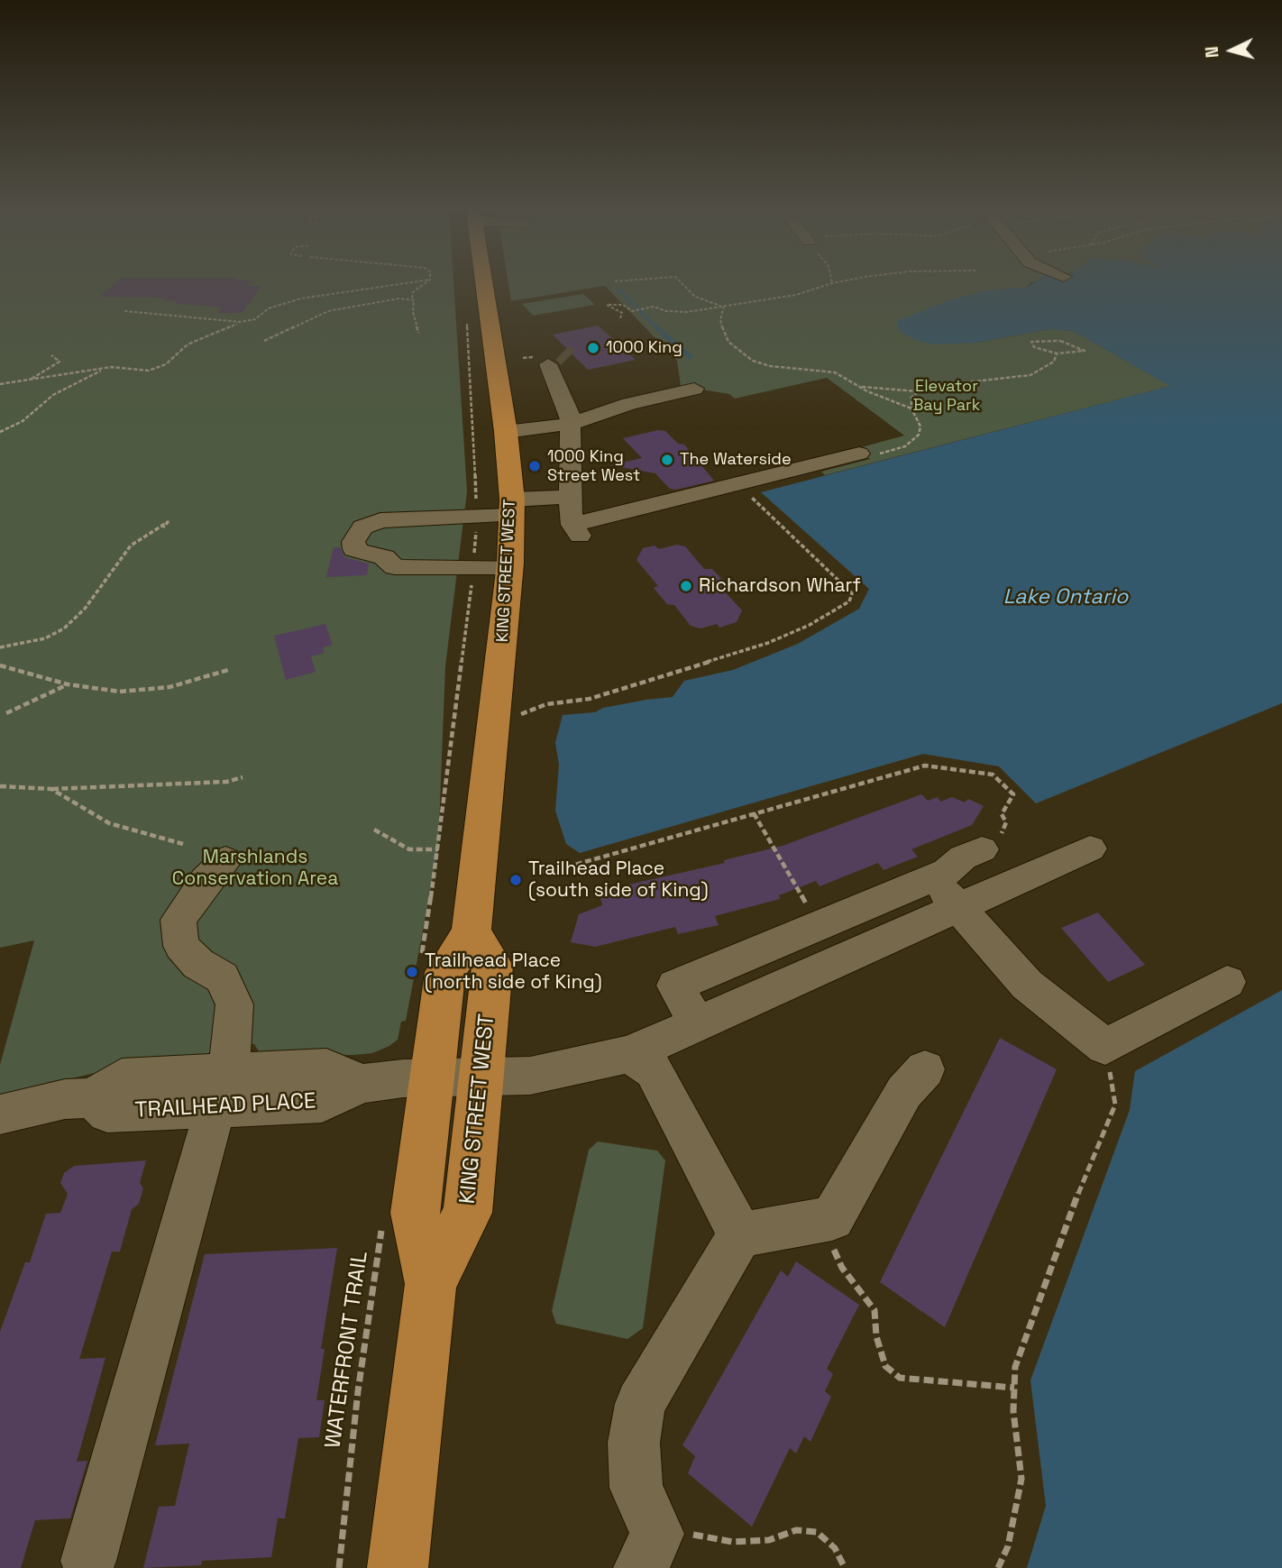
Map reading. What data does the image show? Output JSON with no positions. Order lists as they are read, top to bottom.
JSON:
{
  "streets": {
    "main road": ["KING STREET WEST"],
    "street": ["TRAILHEAD PLACE"],
    "path": ["WATERFRONT TRAIL"]
  },
  "crossings": [
    ["KING STREET WEST", "TRAILHEAD PLACE"]
  ],
  "water": ["Lake Ontario"],
  "parks": ["Elevator Bay Park", "Marshlands Conservation Area"],
  "places": [
    "1000 King",
    "The Waterside",
    "1000 King Street West",
    "Richardson Wharf",
    "Trailhead Place (south side of King)",
    "Trailhead Place (north side of King)"
  ],
  "north": "left"
}
